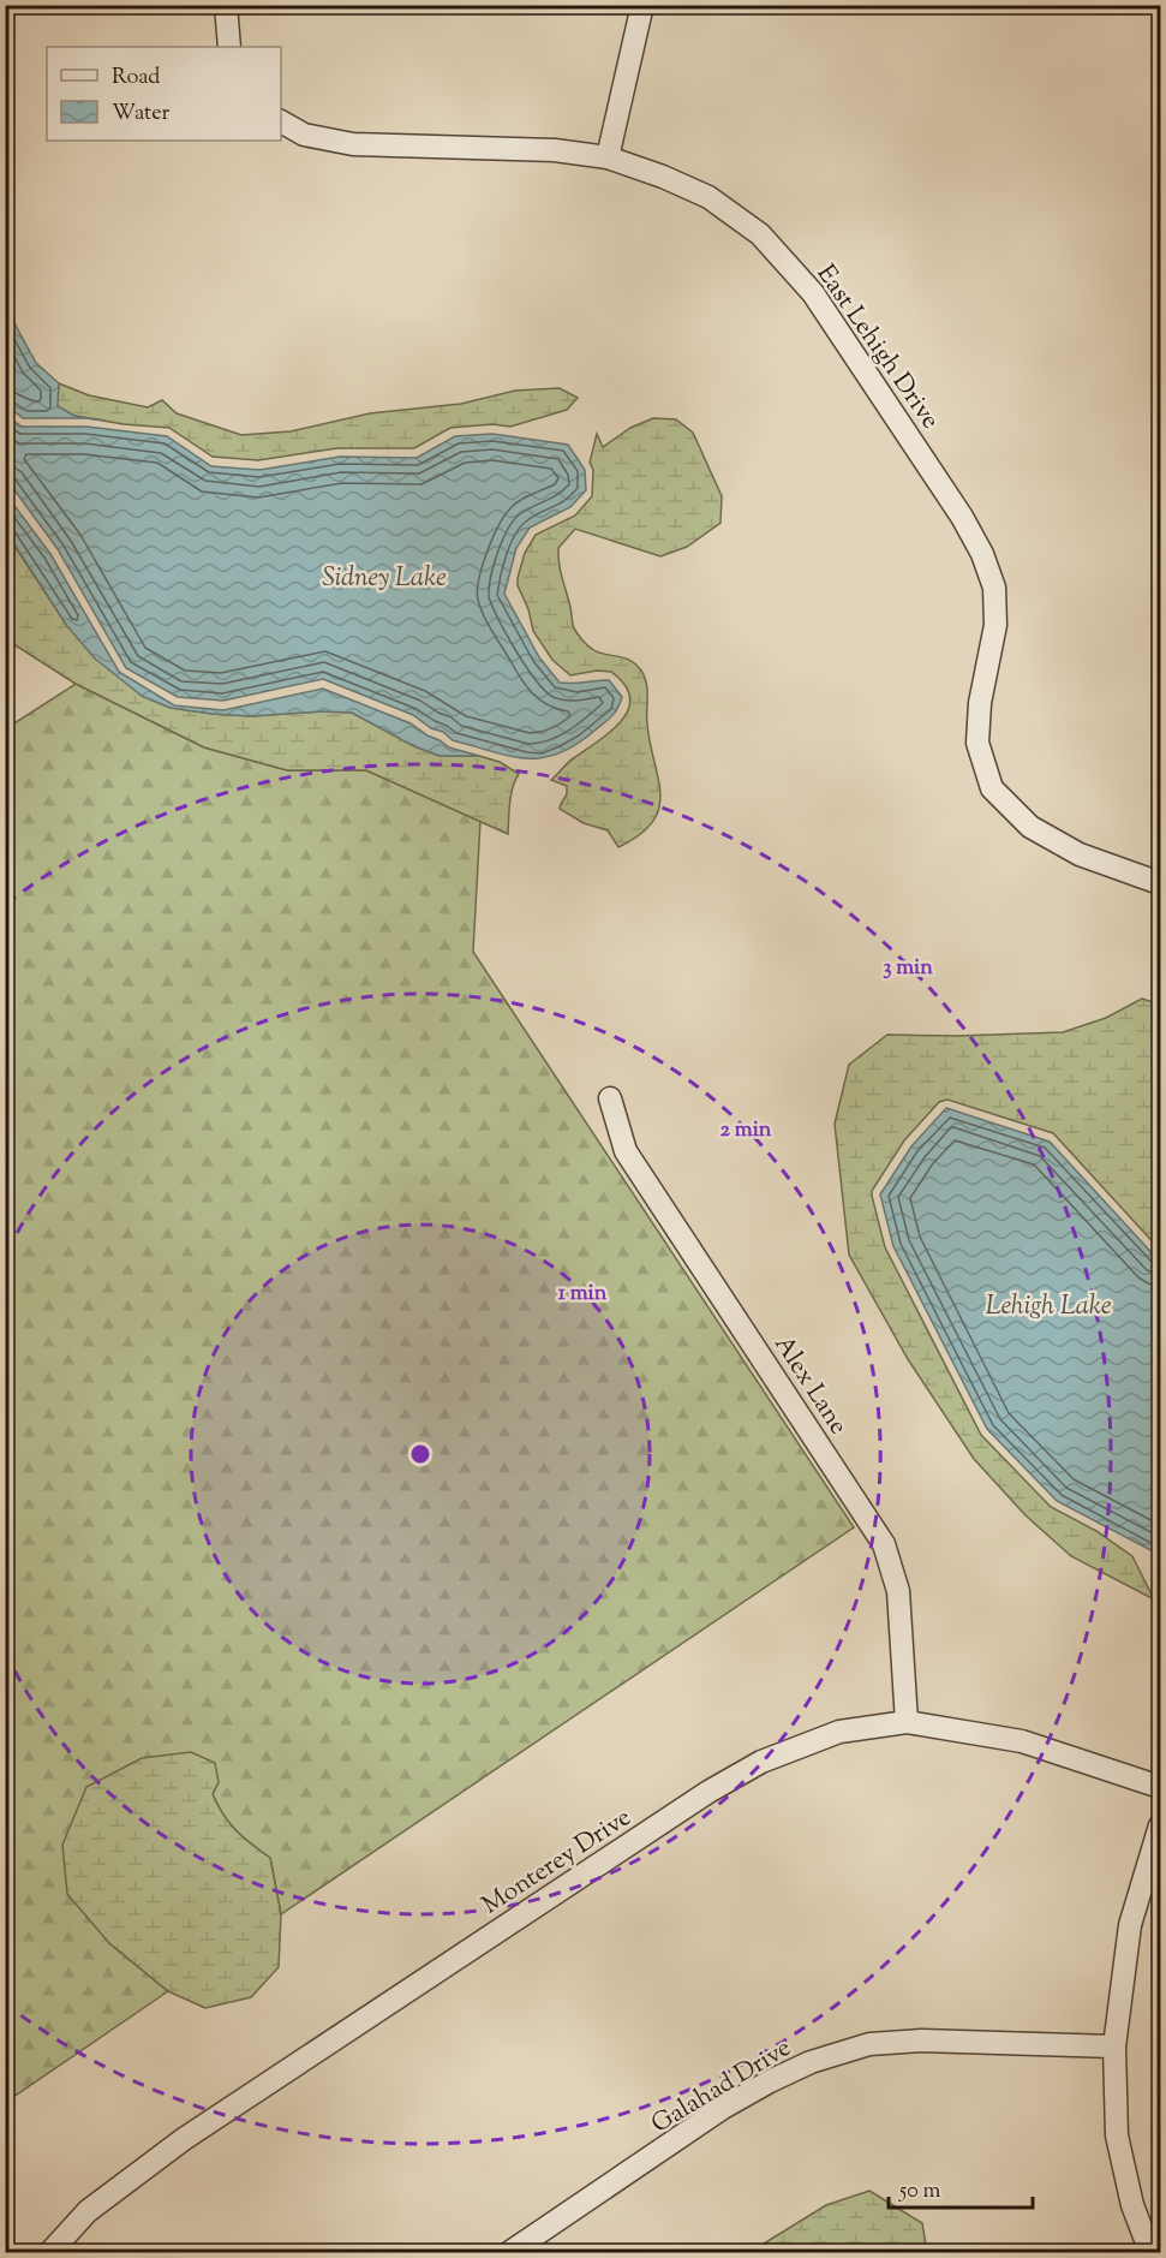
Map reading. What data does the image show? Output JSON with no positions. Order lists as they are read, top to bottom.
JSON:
{
  "streets": {
    "street": [
      "East Lehigh Drive",
      "Alex Lane",
      "Monterey Drive",
      "Galahad Drive"
    ]
  },
  "crossings": [
    ["Alex Lane", "Monterey Drive"]
  ],
  "water": ["Sidney Lake", "Lehigh Lake"],
  "legend": ["Road", "Water"],
  "scale_bar": "50 m",
  "rings": ["3 min", "2 min", "1 min"]
}
